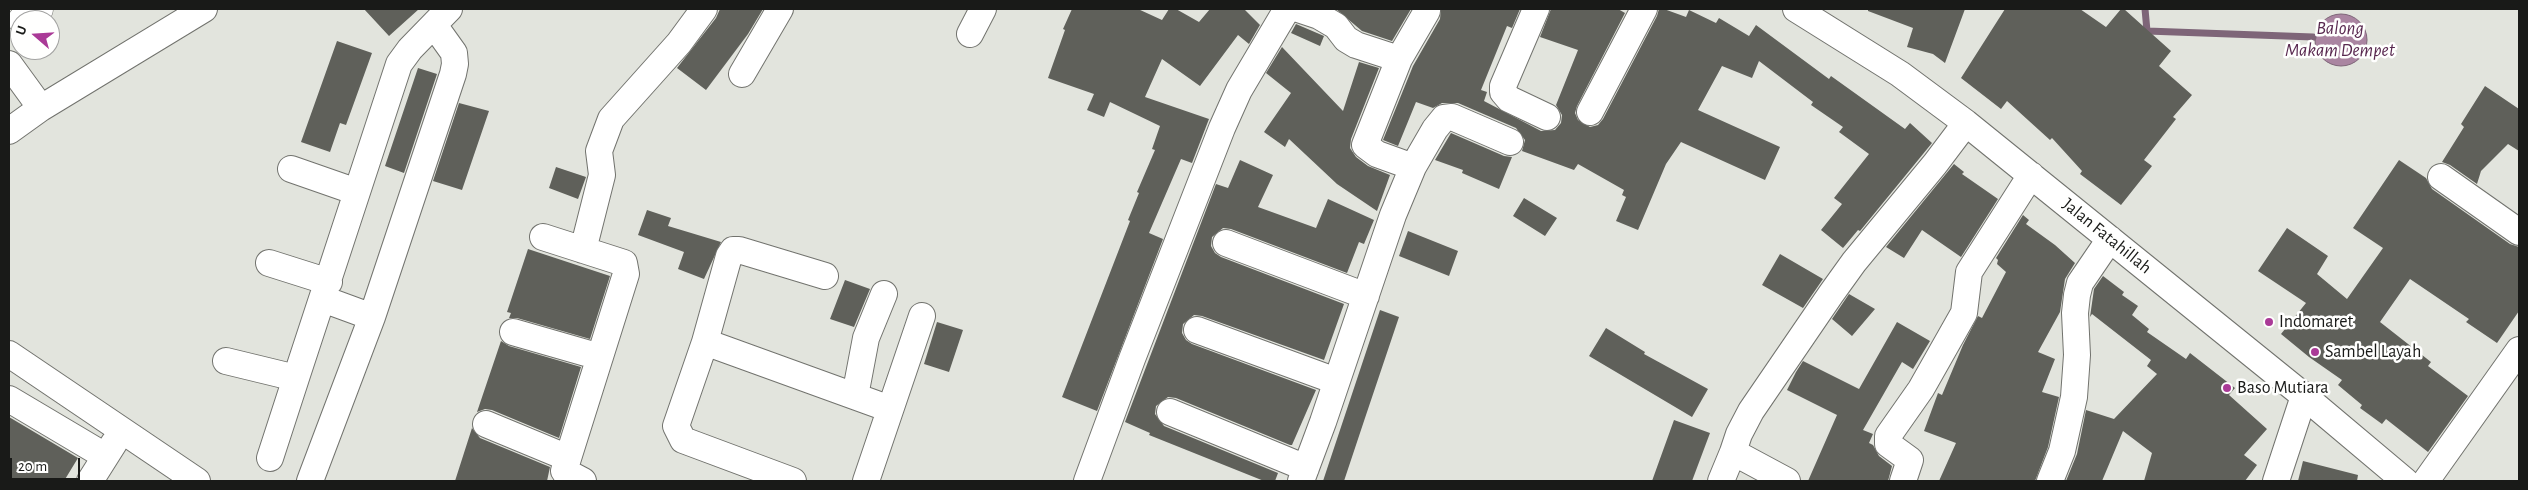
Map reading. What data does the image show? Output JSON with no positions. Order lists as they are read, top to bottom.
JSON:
{
  "streets": {
    "street": ["Jalan Fatahillah"]
  },
  "water": ["Balong Makam Dempet"],
  "places": ["Indomaret", "Sambel Layah", "Baso Mutiara"],
  "scale_bar": "20 m",
  "north": "left"
}
